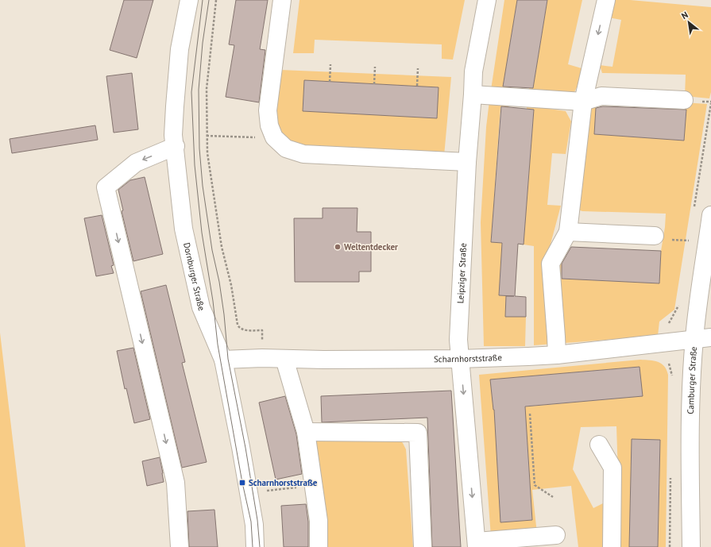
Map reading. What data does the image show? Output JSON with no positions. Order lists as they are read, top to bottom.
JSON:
{
  "streets": {
    "street": [
      "Leipziger Straße",
      "Dornburger Straße",
      "Scharnhorststraße",
      "Camburger Straße"
    ]
  },
  "crossings": [
    ["Leipziger Straße", "Scharnhorststraße"],
    ["Dornburger Straße", "Scharnhorststraße"],
    ["Scharnhorststraße", "Camburger Straße"]
  ],
  "places": {
    "other": ["Weltentdecker"],
    "transit": ["Scharnhorststraße"]
  },
  "north": "top left"
}
